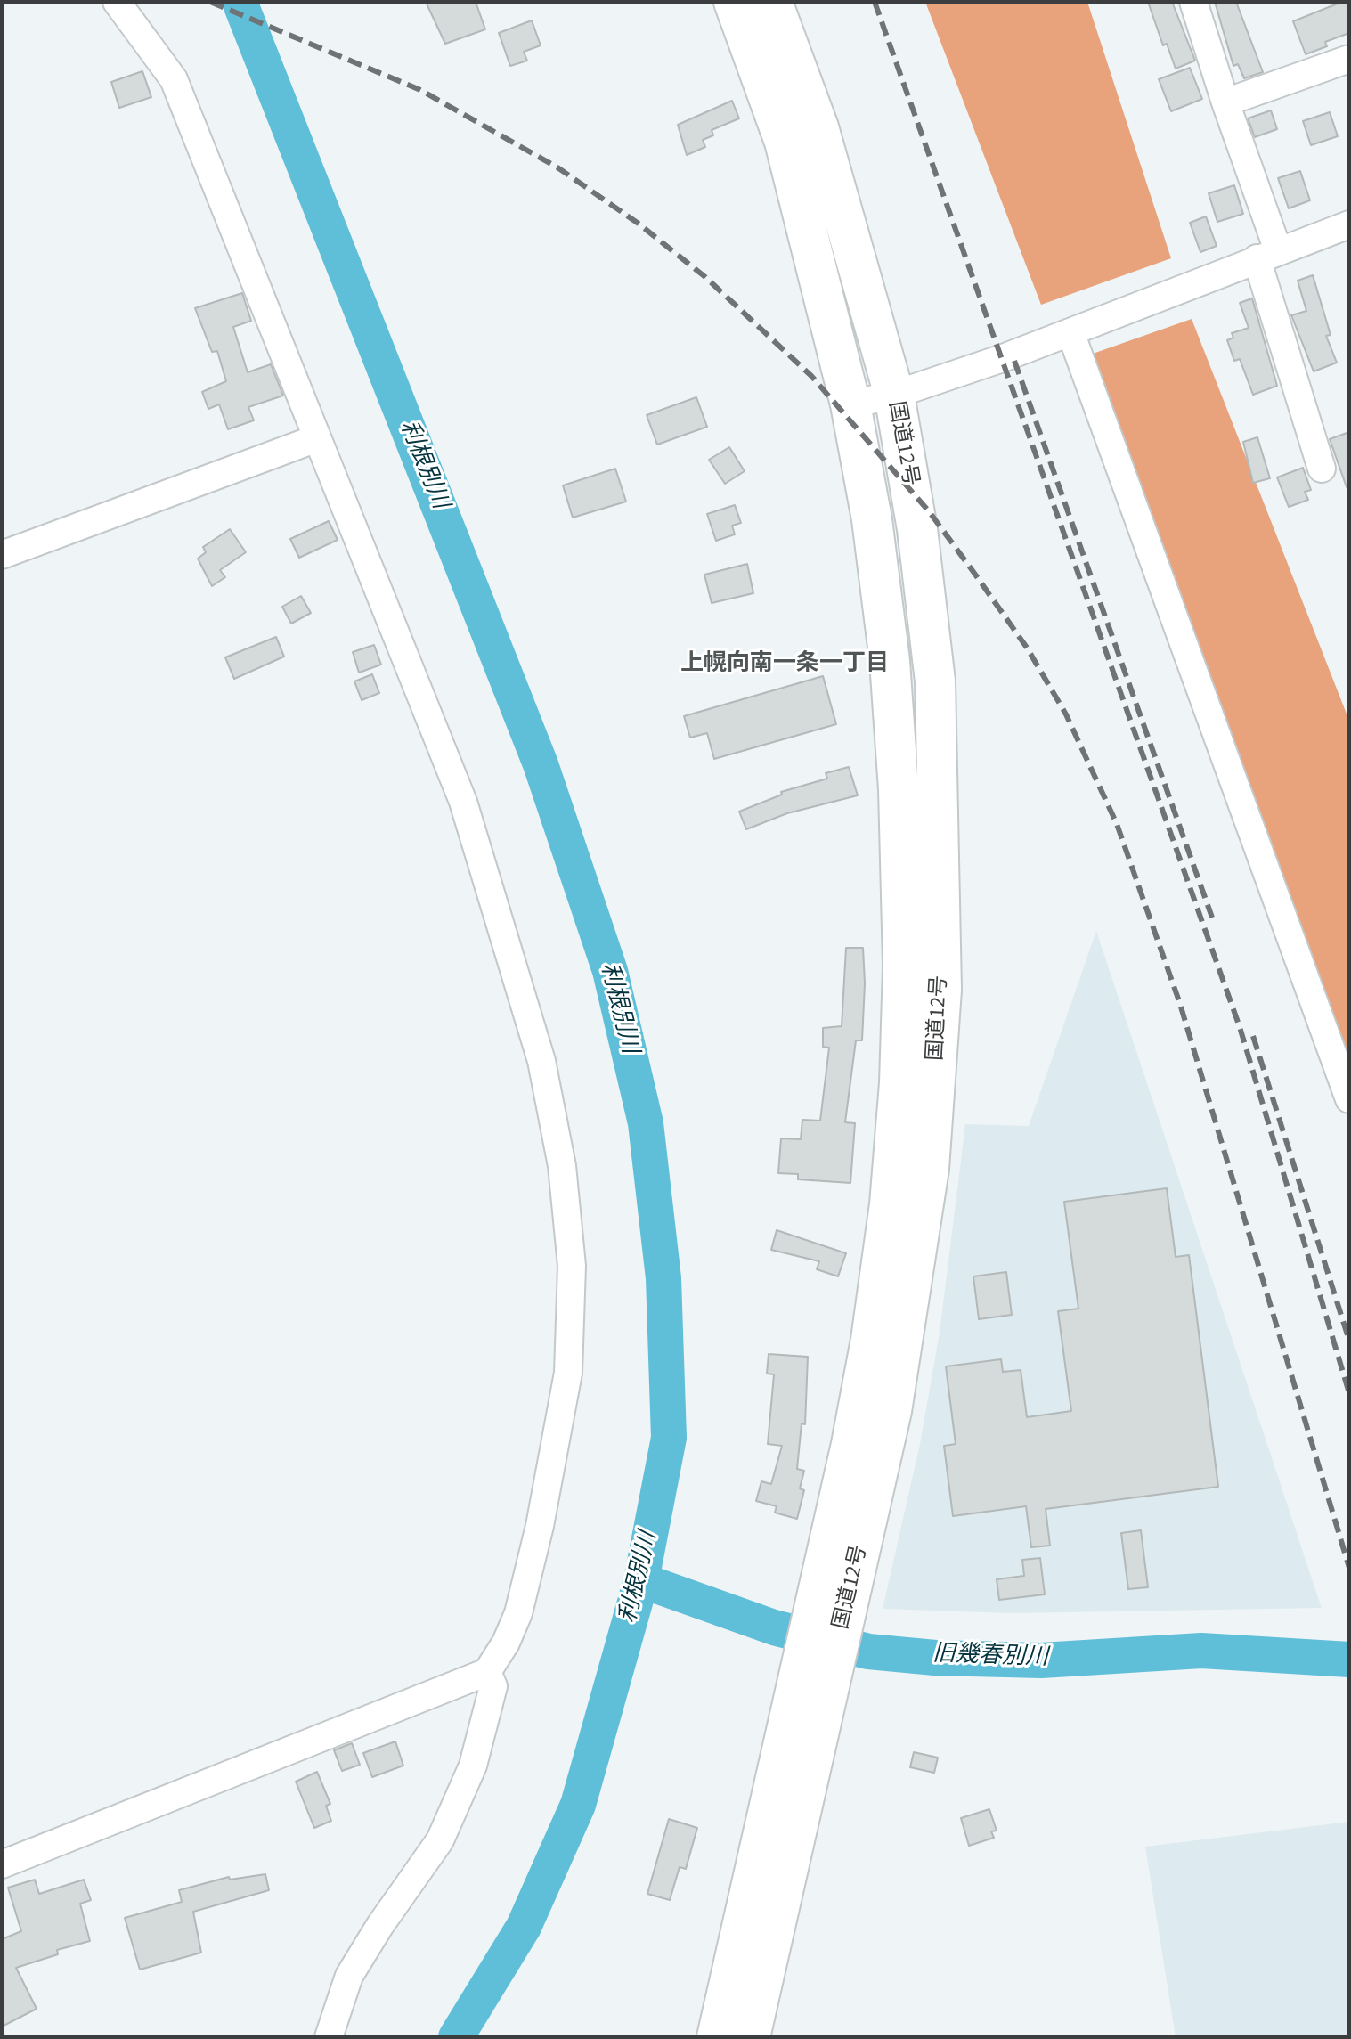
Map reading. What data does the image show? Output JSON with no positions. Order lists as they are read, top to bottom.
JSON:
{
  "streets": {
    "highway": ["国道12号"]
  },
  "districts": ["上幌向南一条一丁目"],
  "water": ["利根別川", "旧幾春別川"]
}
